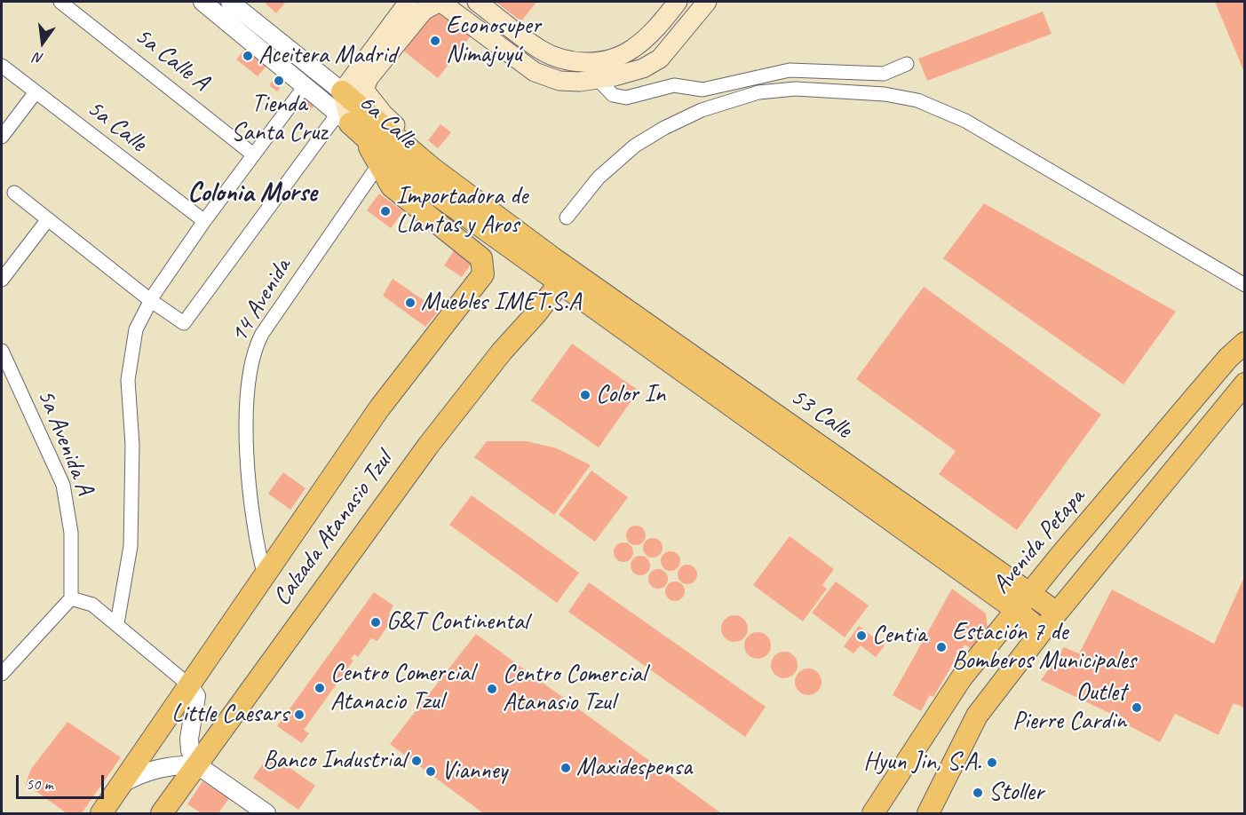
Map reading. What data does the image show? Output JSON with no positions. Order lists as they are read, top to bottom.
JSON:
{
  "streets": {
    "main road": [
      "6a Calle",
      "53 Calle",
      "Calzada Atanasio Tzul",
      "Avenida Petapa"
    ],
    "street": [
      "5a Calle A",
      "5a Calle",
      "14 Avenida",
      "5a Avenida A"
    ]
  },
  "crossings": [
    ["6a Calle", "53 Calle"],
    ["6a Calle", "Calzada Atanasio Tzul"],
    ["14 Avenida", "Calzada Atanasio Tzul"],
    ["53 Calle", "Calzada Atanasio Tzul"],
    ["53 Calle", "Avenida Petapa"]
  ],
  "districts": ["Colonia Morse"],
  "places": [
    "Econosuper Nimajuyú",
    "Aceitera Madrid",
    "Tienda Santa Cruz",
    "Importadora de Llantas y Aros",
    "Muebles IMET.S.A",
    "Color In",
    "G&T Continental",
    "Centia",
    "Estación 7 de Bomberos Municipales",
    "Centro Comercial Atanacio Tzul",
    "Centro Comercial Atanasio Tzul",
    "Outlet Pierre Cardin",
    "Little Caesars",
    "Banco Industrial",
    "Hyun Jin, S.A.",
    "Maxidespensa",
    "Vianney",
    "Stoller"
  ],
  "scale_bar": "50 m",
  "north": "bottom"
}
